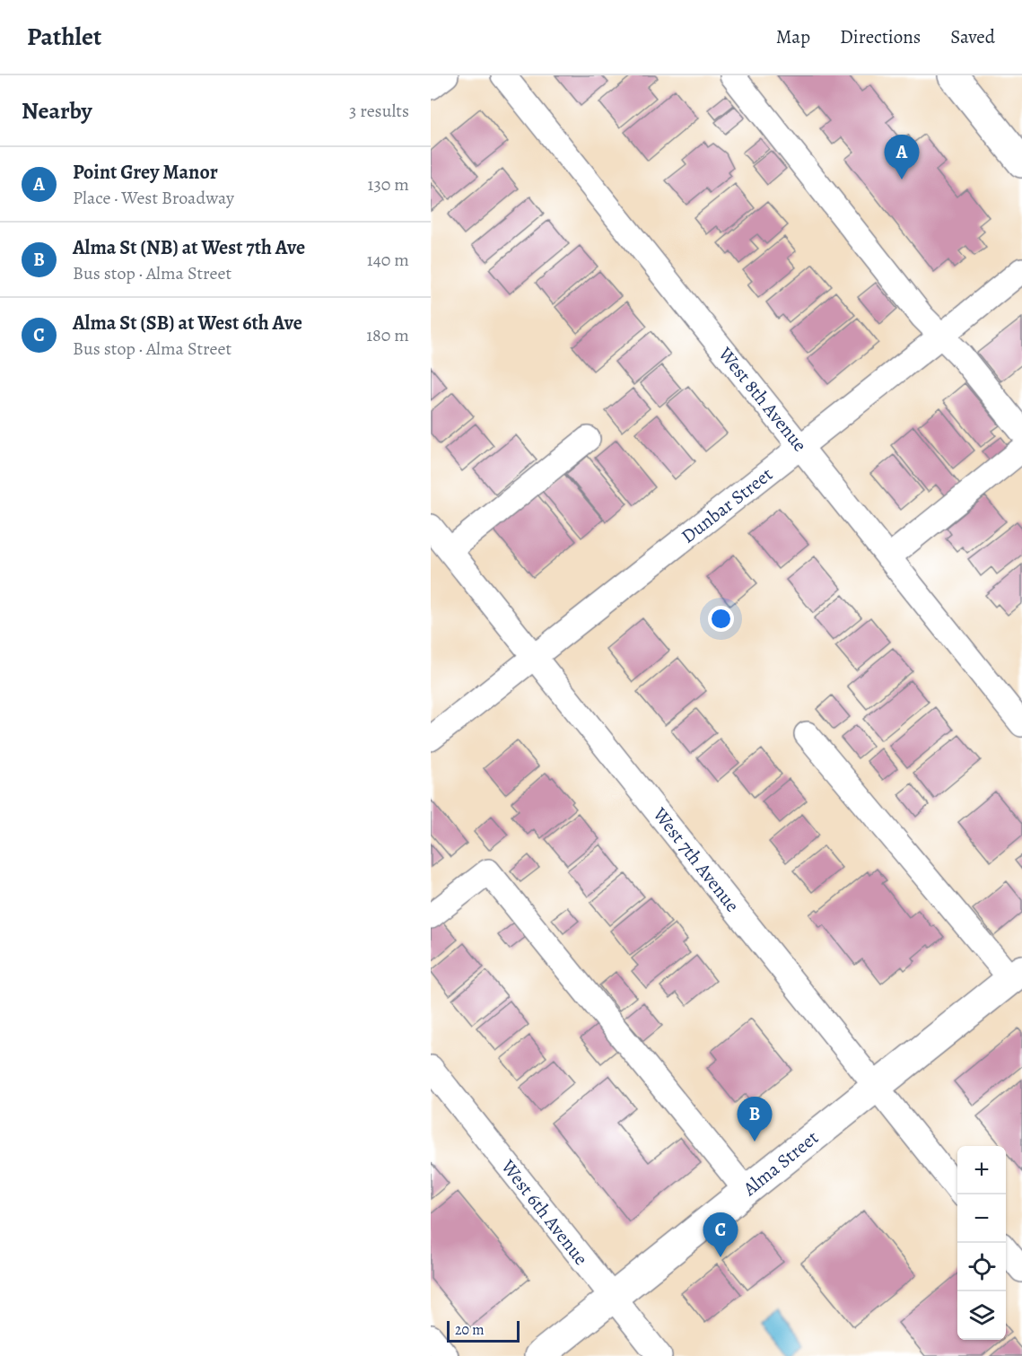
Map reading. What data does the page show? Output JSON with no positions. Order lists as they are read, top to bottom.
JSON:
{
  "streets": {
    "main road": ["Alma Street"],
    "street": [
      "West 8th Avenue",
      "Dunbar Street",
      "West 7th Avenue",
      "West 6th Avenue"
    ]
  },
  "crossings": [
    ["West 8th Avenue", "Dunbar Street"],
    ["Dunbar Street", "West 7th Avenue"],
    ["West 7th Avenue", "Alma Street"],
    ["Alma Street", "West 6th Avenue"]
  ],
  "scale_bar": "20 m",
  "page": {
    "header": "Pathlet",
    "nav": ["Map", "Directions", "Saved"],
    "heading": ["Nearby", "3 results"],
    "pins": ["A", "B", "C"],
    "list": [
      {
        "mark": "A",
        "name": "Point Grey Manor",
        "note": "Place · West Broadway",
        "value": "130 m"
      },
      {
        "mark": "B",
        "name": "Alma St (NB) at West 7th Ave",
        "note": "Bus stop · Alma Street",
        "value": "140 m"
      },
      {
        "mark": "C",
        "name": "Alma St (SB) at West 6th Ave",
        "note": "Bus stop · Alma Street",
        "value": "180 m"
      }
    ],
    "map_buttons": ["+", "−"],
    "scale": "20 m"
  }
}
